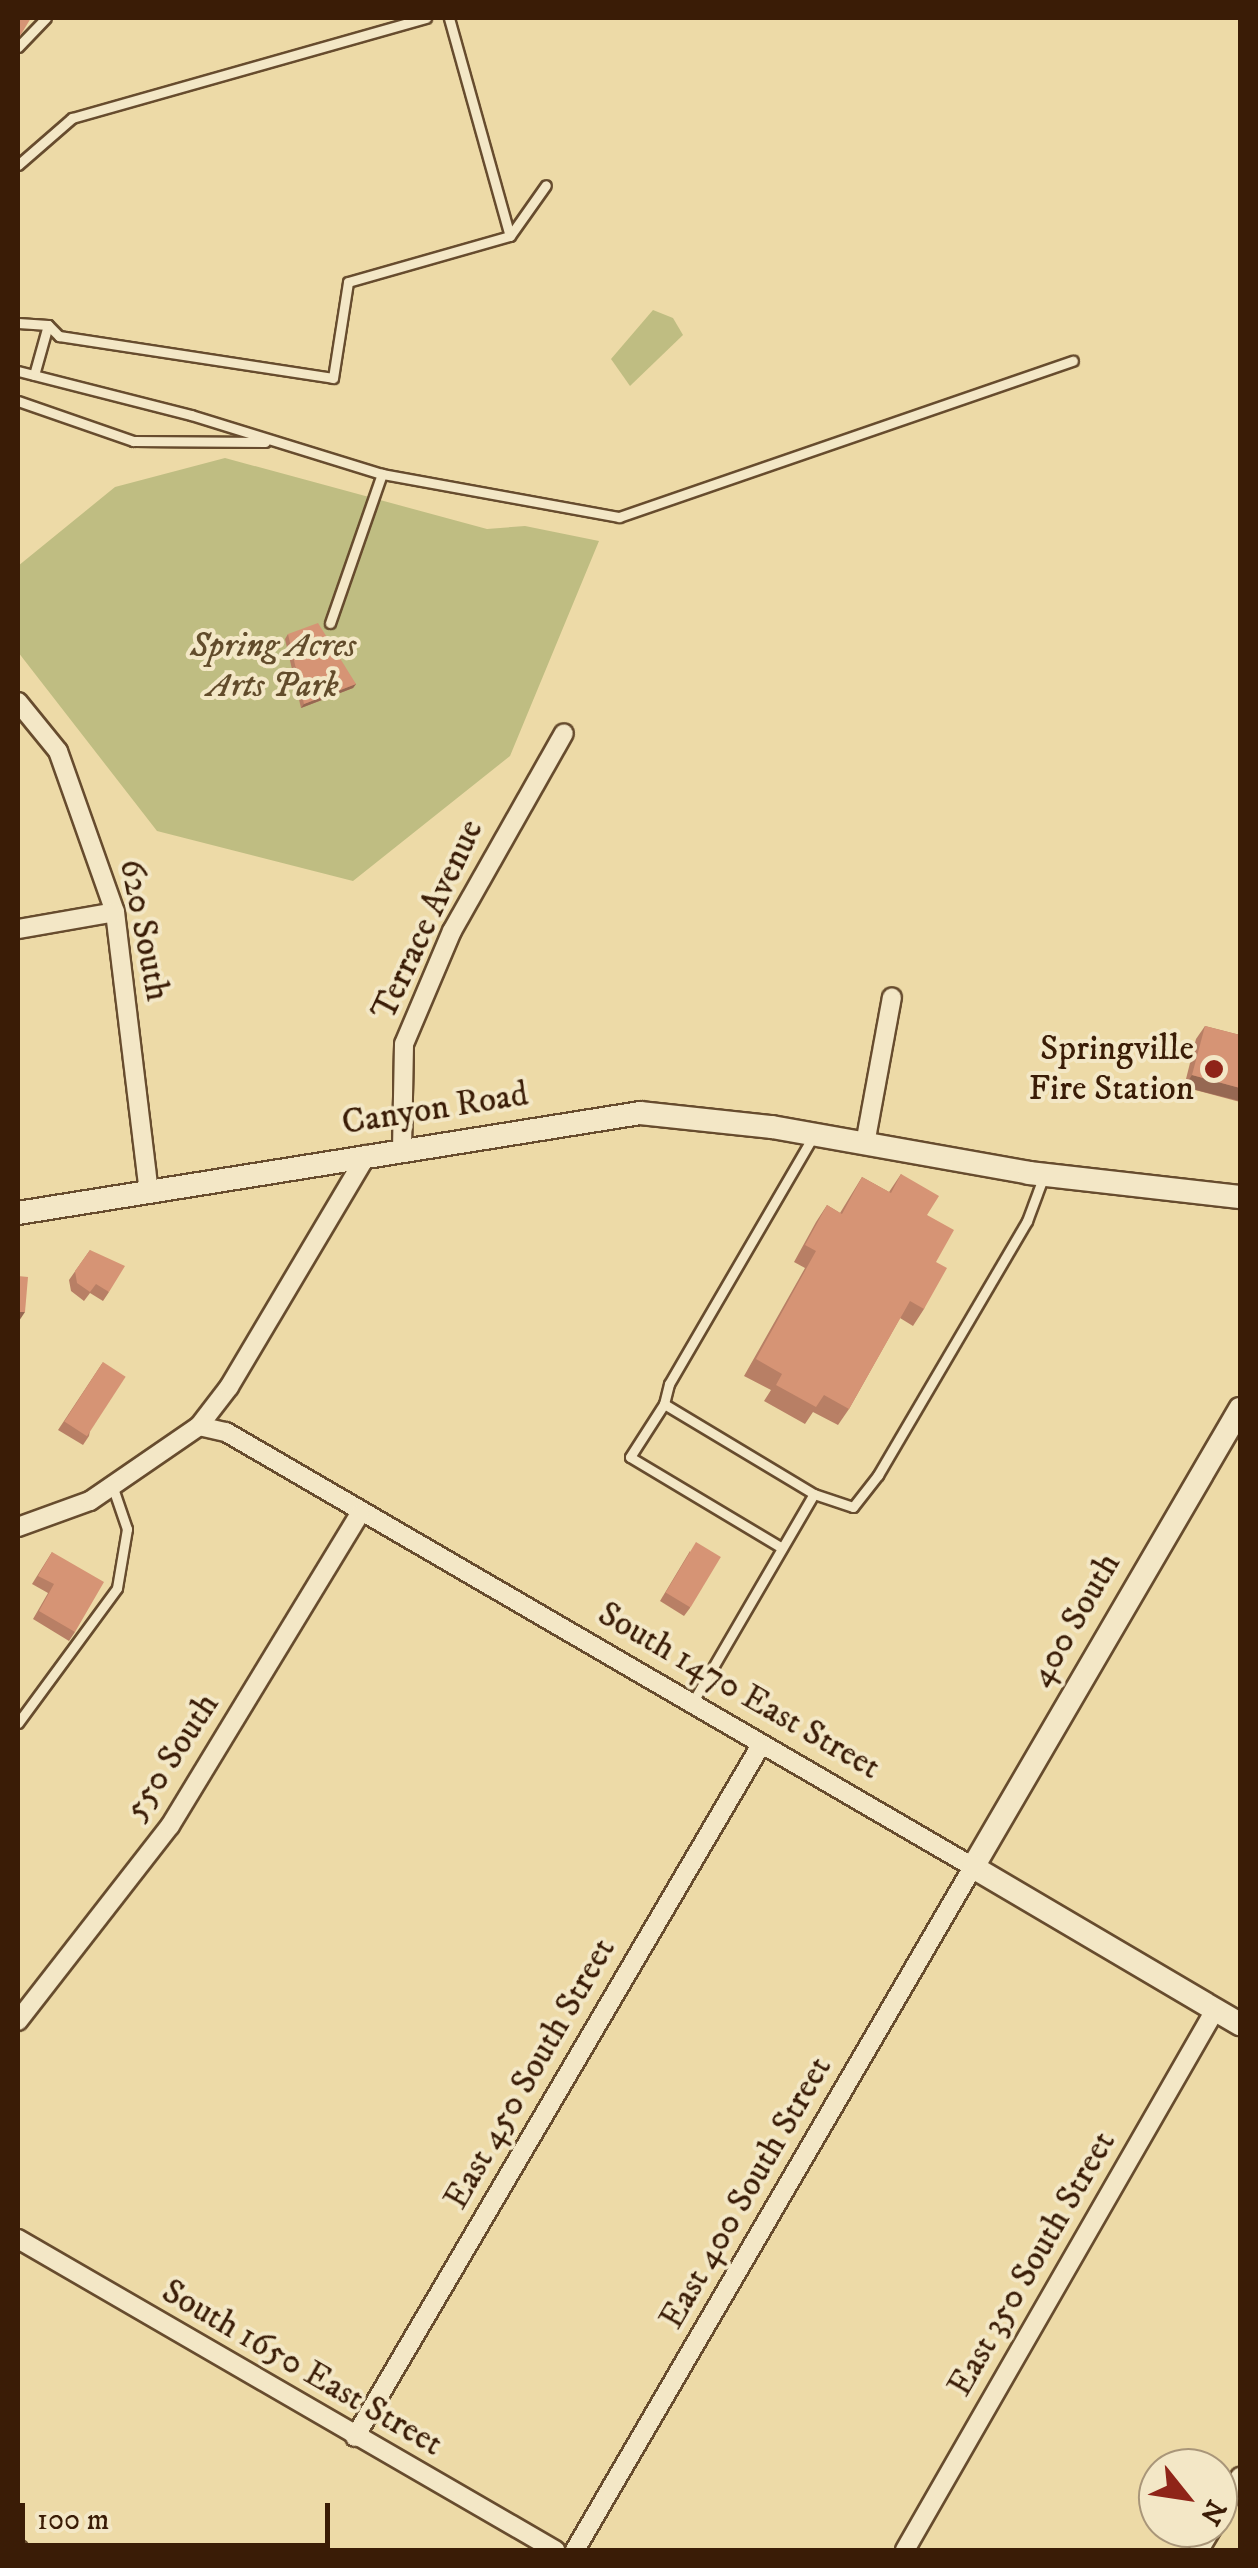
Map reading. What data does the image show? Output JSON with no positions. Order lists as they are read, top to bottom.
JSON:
{
  "streets": {
    "main road": ["Canyon Road", "400 South", "South 1470 East Street"],
    "street": [
      "Terrace Avenue",
      "620 South",
      "550 South",
      "East 450 South Street",
      "East 400 South Street",
      "East 350 South Street",
      "South 1650 East Street"
    ]
  },
  "crossings": [
    ["Terrace Avenue", "Canyon Road"],
    ["620 South", "Canyon Road"],
    ["400 South", "South 1470 East Street"],
    ["400 South", "East 400 South Street"],
    ["South 1470 East Street", "550 South"],
    ["South 1470 East Street", "East 450 South Street"],
    ["South 1470 East Street", "East 400 South Street"],
    ["South 1470 East Street", "East 350 South Street"],
    ["East 450 South Street", "South 1650 East Street"]
  ],
  "parks": ["Spring Acres Arts Park"],
  "places": ["Springville Fire Station"],
  "scale_bar": "100 m",
  "north": "bottom right"
}
